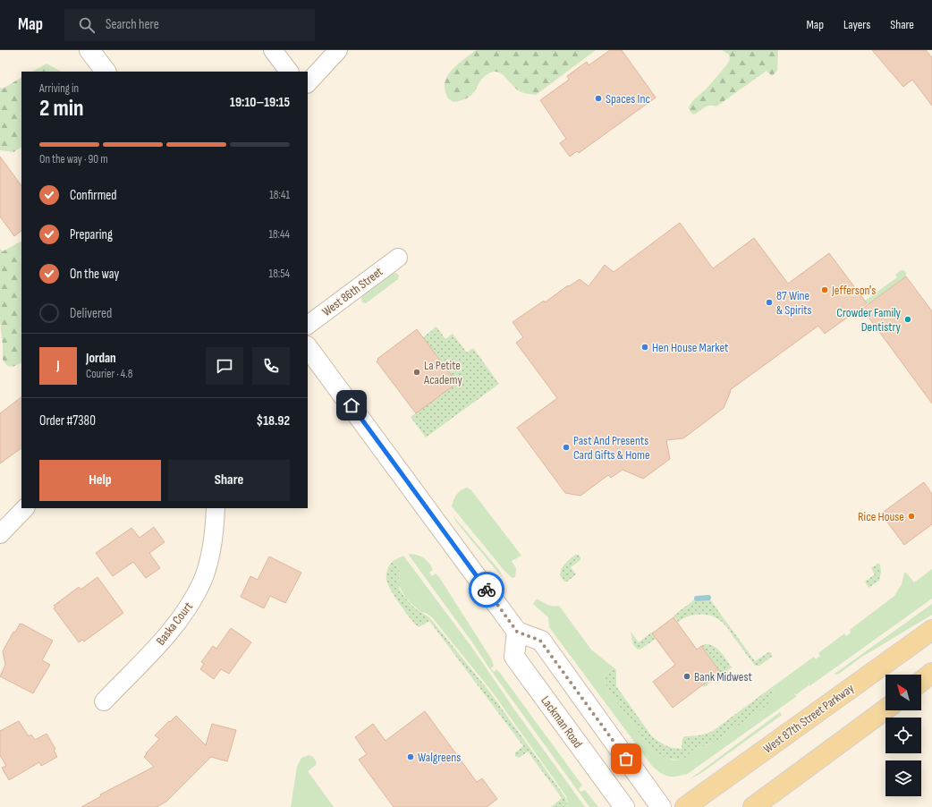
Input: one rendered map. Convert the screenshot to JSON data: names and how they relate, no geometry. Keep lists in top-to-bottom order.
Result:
{
  "streets": {
    "main road": ["West 87th Street Parkway", "Lackman Road"],
    "street": ["West 86th Street", "Baska Court"]
  },
  "places": [
    "Spaces Inc",
    "Jefferson's",
    "87 Wine & Spirits",
    "Crowder Family Dentistry",
    "Hen House Market",
    "La Petite Academy",
    "Past And Presents Card Gifts & Home",
    "Rice House",
    "Bank Midwest",
    "Walgreens"
  ],
  "north": "top left",
  "page": {
    "header": "Map",
    "search": "Search here",
    "nav": ["Map", "Layers", "Share"],
    "heading": ["2 min", "Arriving in", "19:10–19:15"],
    "panel": [
      "Jordan",
      "Courier · 4.8",
      "Order #7380",
      "$18.92"
    ],
    "bar": "On the way · 90 m",
    "list": [
      ["Confirmed", "18:41"],
      ["Preparing", "18:44"],
      ["On the way", "18:54"],
      "Delivered"
    ],
    "round": "J",
    "buttons": ["Help", "Share"]
  }
}
